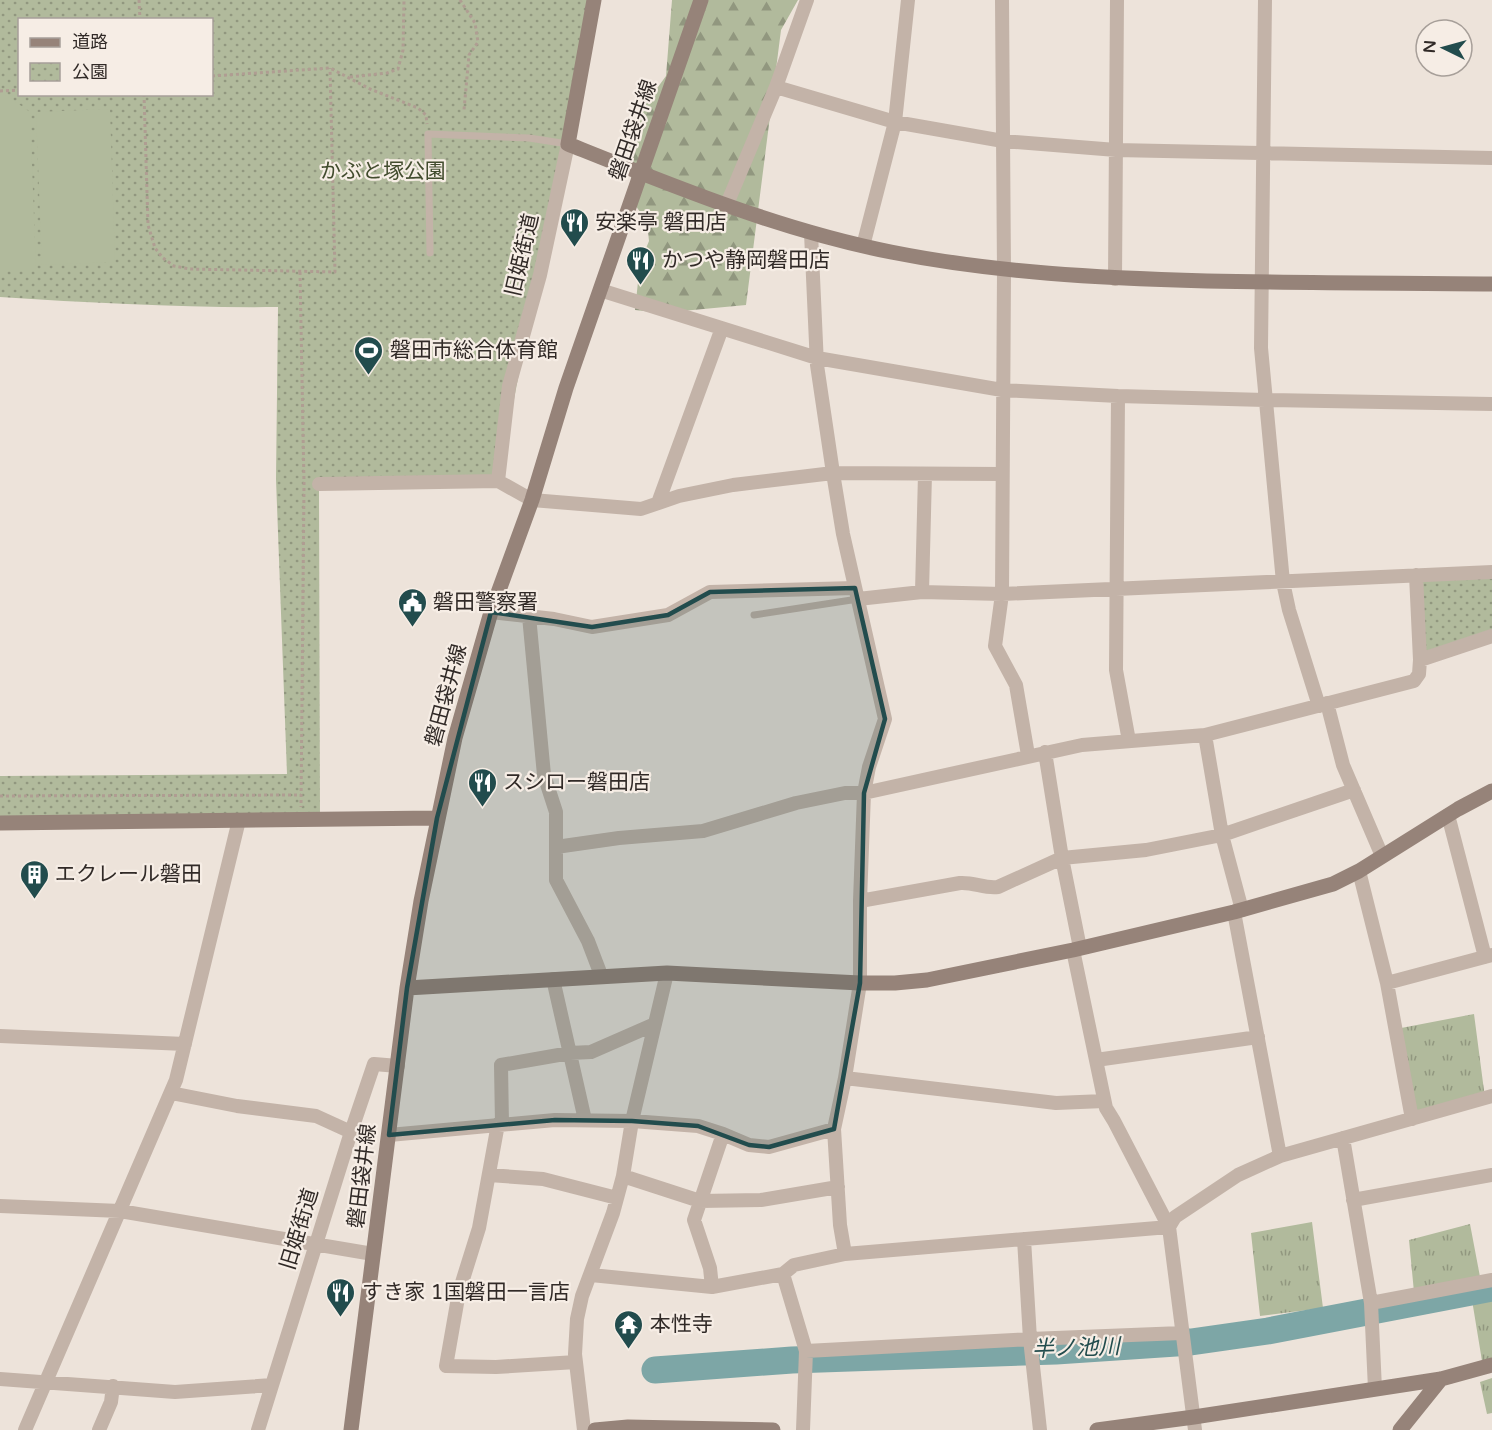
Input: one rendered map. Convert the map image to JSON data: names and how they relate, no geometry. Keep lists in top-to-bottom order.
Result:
{
  "streets": {
    "street": ["磐田袋井線", "旧姫街道"]
  },
  "crossings": [
    ["磐田袋井線", "旧姫街道"]
  ],
  "water": ["半ノ池川"],
  "parks": ["かぶと塚公園"],
  "places": {
    "restaurant": [
      "安楽亭 磐田店",
      "かつや静岡磐田店",
      "スシロー磐田店",
      "すき家 1国磐田一言店"
    ],
    "sports": ["磐田市総合体育館"],
    "public building": ["磐田警察署"],
    "building": ["エクレール磐田"],
    "temple": ["本性寺"]
  },
  "legend": ["道路", "公園"],
  "north": "left"
}
